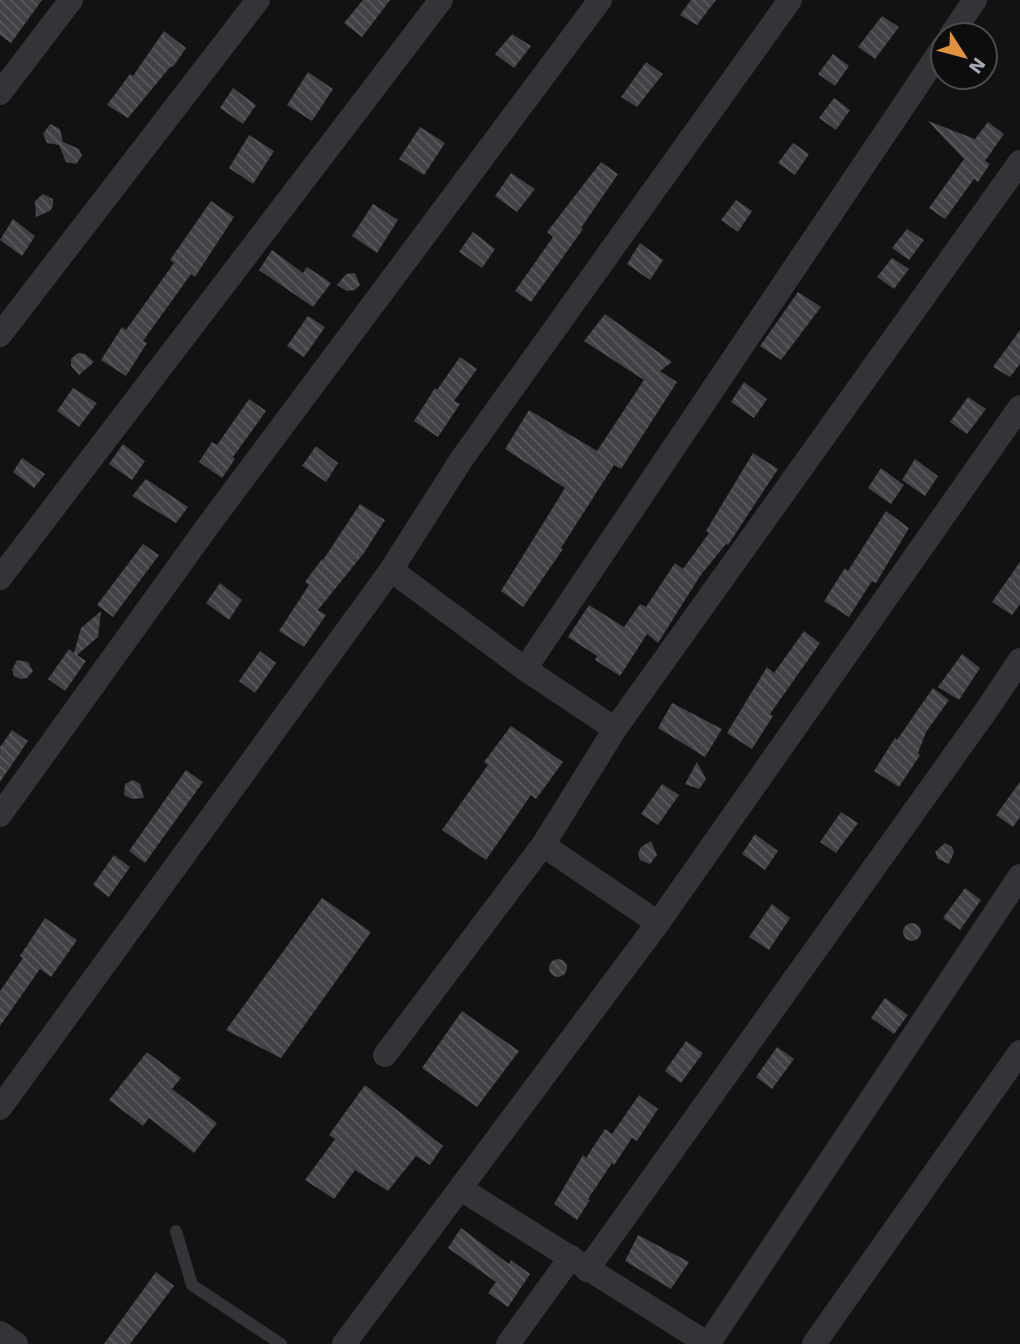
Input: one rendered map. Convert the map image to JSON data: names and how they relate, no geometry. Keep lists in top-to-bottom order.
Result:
{
  "north": "bottom right"
}
